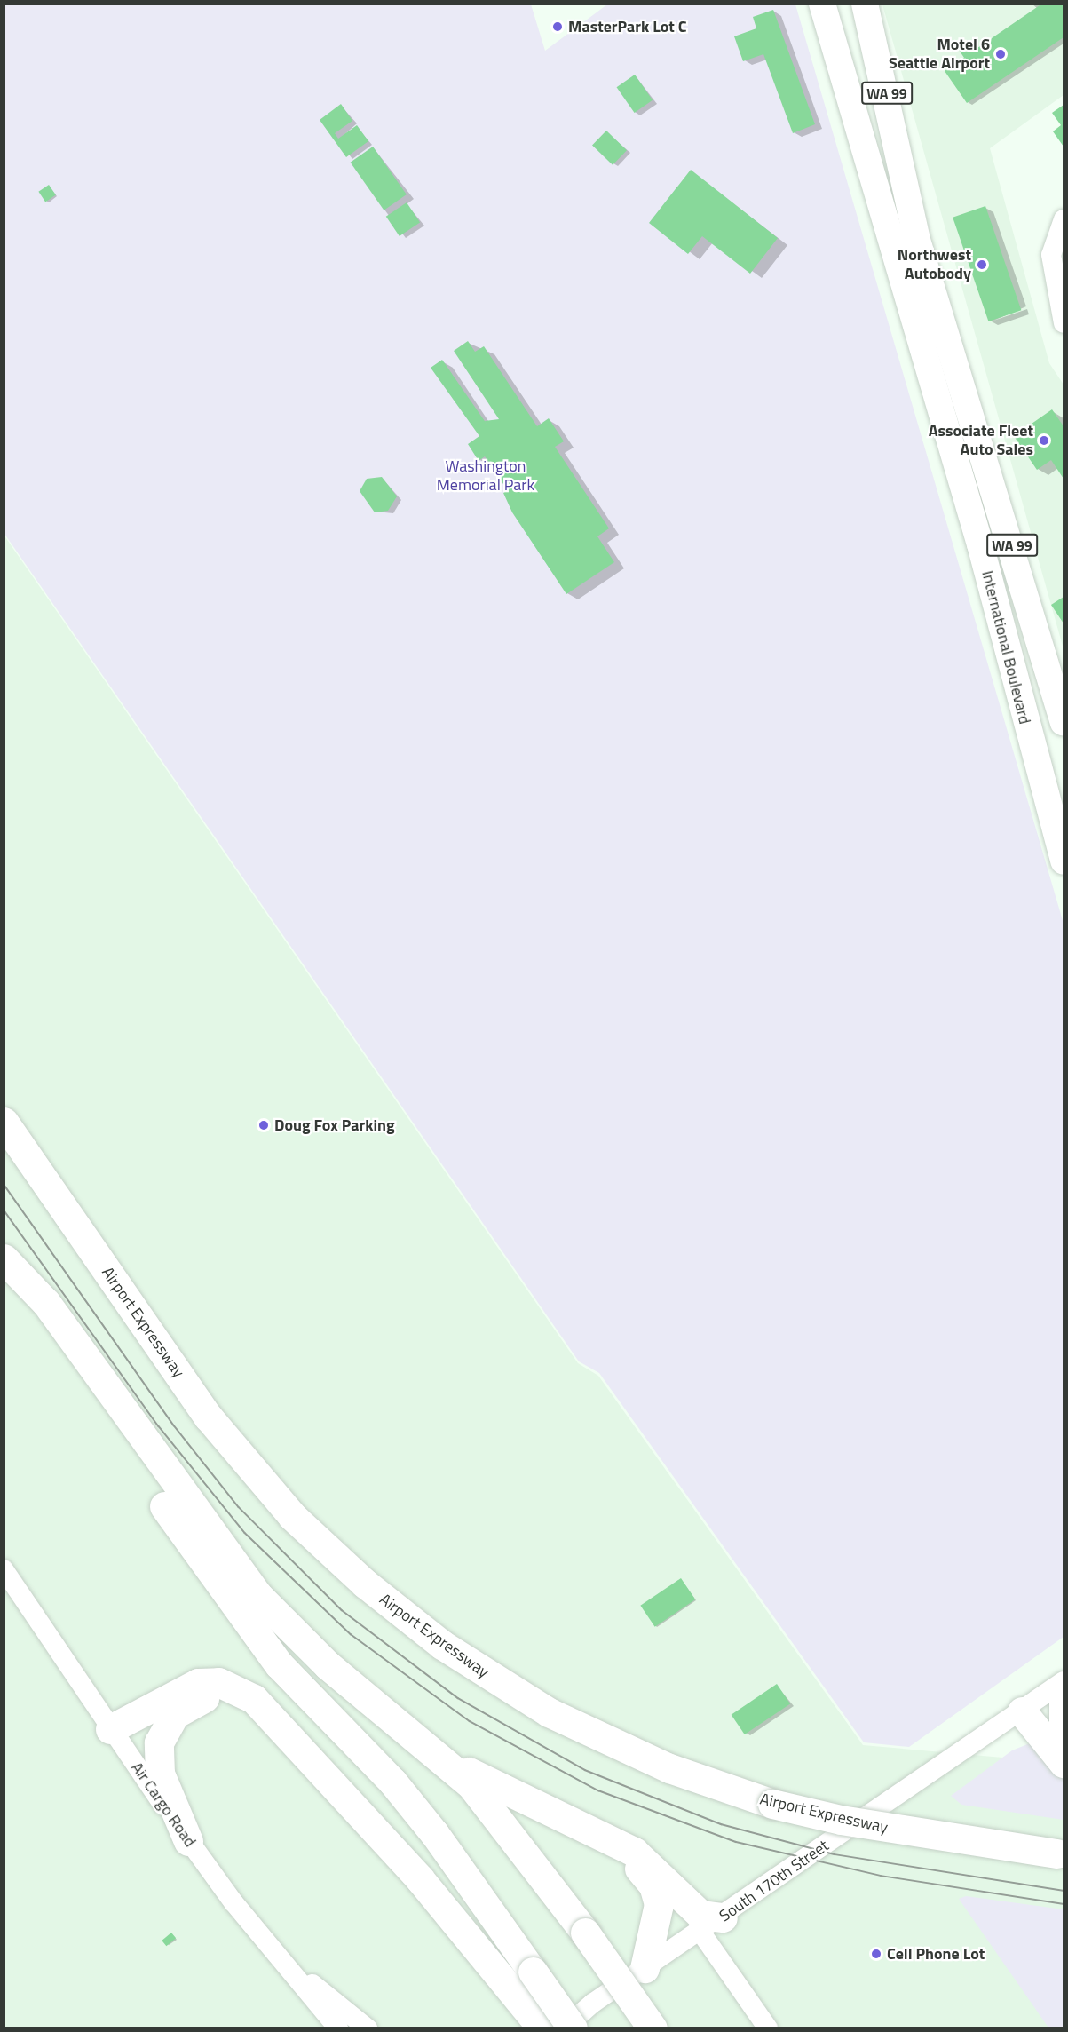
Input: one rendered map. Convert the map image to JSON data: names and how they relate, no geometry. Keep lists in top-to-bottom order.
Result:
{
  "streets": {
    "highway": ["Airport Expressway"],
    "main road": ["WA 99", "International Boulevard"],
    "street": ["Air Cargo Road", "South 170th Street"]
  },
  "parks": ["Washington Memorial Park"],
  "places": [
    "MasterPark Lot C",
    "Motel 6 Seattle Airport",
    "Northwest Autobody",
    "Associate Fleet Auto Sales",
    "Doug Fox Parking",
    "Cell Phone Lot"
  ]
}
